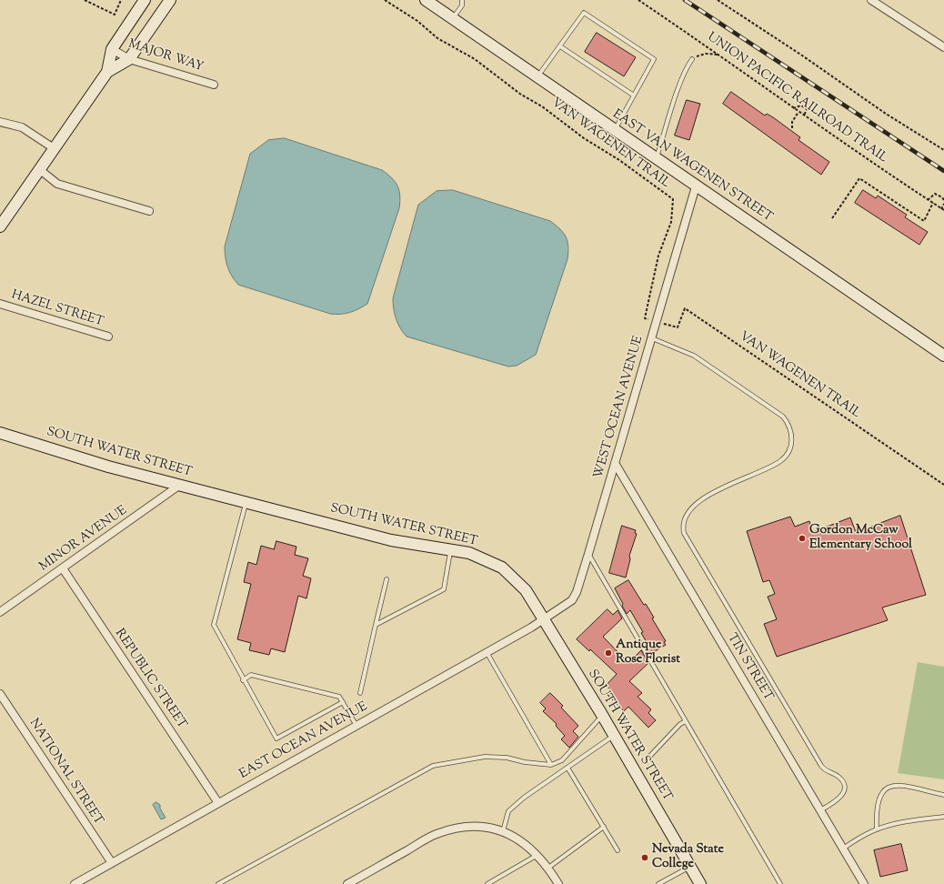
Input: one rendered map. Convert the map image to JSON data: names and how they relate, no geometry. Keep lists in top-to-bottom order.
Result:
{
  "streets": {
    "main road": ["EAST VAN WAGENEN STREET", "SOUTH WATER STREET"],
    "street": [
      "MAJOR WAY",
      "HAZEL STREET",
      "WEST OCEAN AVENUE",
      "MINOR AVENUE",
      "TIN STREET",
      "REPUBLIC STREET",
      "EAST OCEAN AVENUE",
      "NATIONAL STREET"
    ],
    "path": ["UNION PACIFIC RAILROAD TRAIL", "VAN WAGENEN TRAIL"]
  },
  "crossings": [
    ["VAN WAGENEN TRAIL", "WEST OCEAN AVENUE"],
    ["EAST VAN WAGENEN STREET", "WEST OCEAN AVENUE"],
    ["WEST OCEAN AVENUE", "SOUTH WATER STREET"],
    ["WEST OCEAN AVENUE", "TIN STREET"],
    ["WEST OCEAN AVENUE", "EAST OCEAN AVENUE"],
    ["SOUTH WATER STREET", "MINOR AVENUE"],
    ["SOUTH WATER STREET", "EAST OCEAN AVENUE"],
    ["MINOR AVENUE", "REPUBLIC STREET"],
    ["REPUBLIC STREET", "EAST OCEAN AVENUE"],
    ["EAST OCEAN AVENUE", "NATIONAL STREET"]
  ],
  "places": ["Gordon McCaw Elementary School", "Antique Rose Florist", "Nevada State College"]
}
